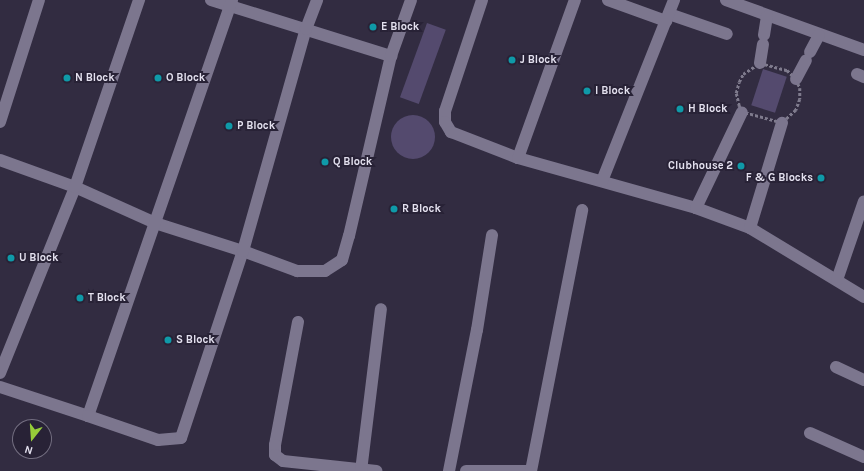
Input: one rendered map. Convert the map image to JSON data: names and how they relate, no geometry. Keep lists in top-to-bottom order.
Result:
{
  "places": [
    "E Block",
    "J Block",
    "N Block",
    "O Block",
    "I Block",
    "H Block",
    "P Block",
    "Q Block",
    "Clubhouse 2",
    "F & G Blocks",
    "R Block",
    "U Block",
    "T Block",
    "S Block"
  ],
  "north": "bottom"
}
